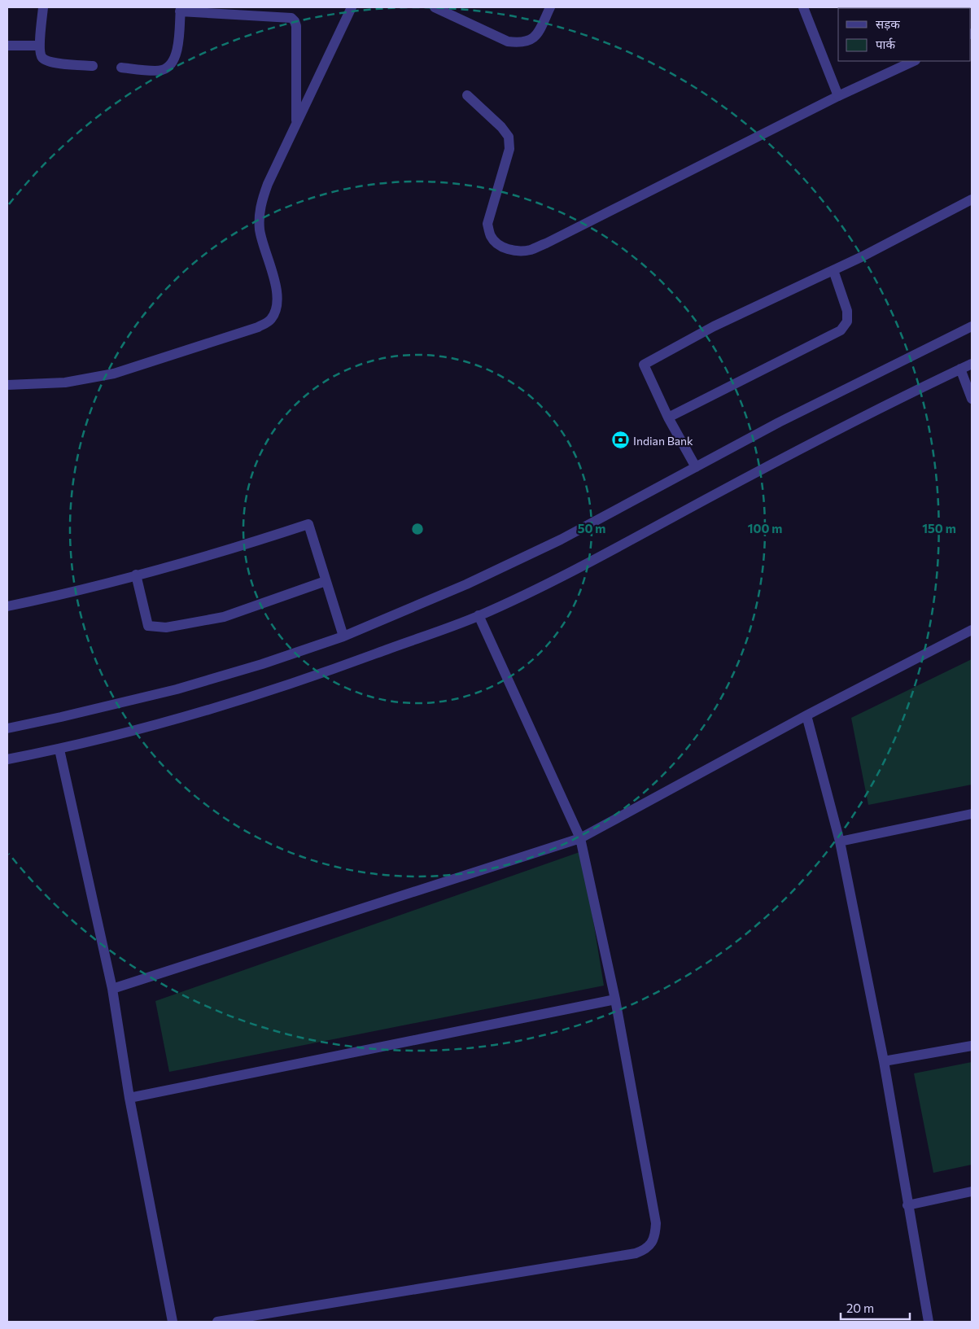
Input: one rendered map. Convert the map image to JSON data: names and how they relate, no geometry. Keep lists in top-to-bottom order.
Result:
{
  "places": {
    "bank": ["Indian Bank"]
  },
  "legend": ["सड़क", "पार्क"],
  "scale_bar": "20 m",
  "rings": ["50 m", "100 m", "150 m"]
}
